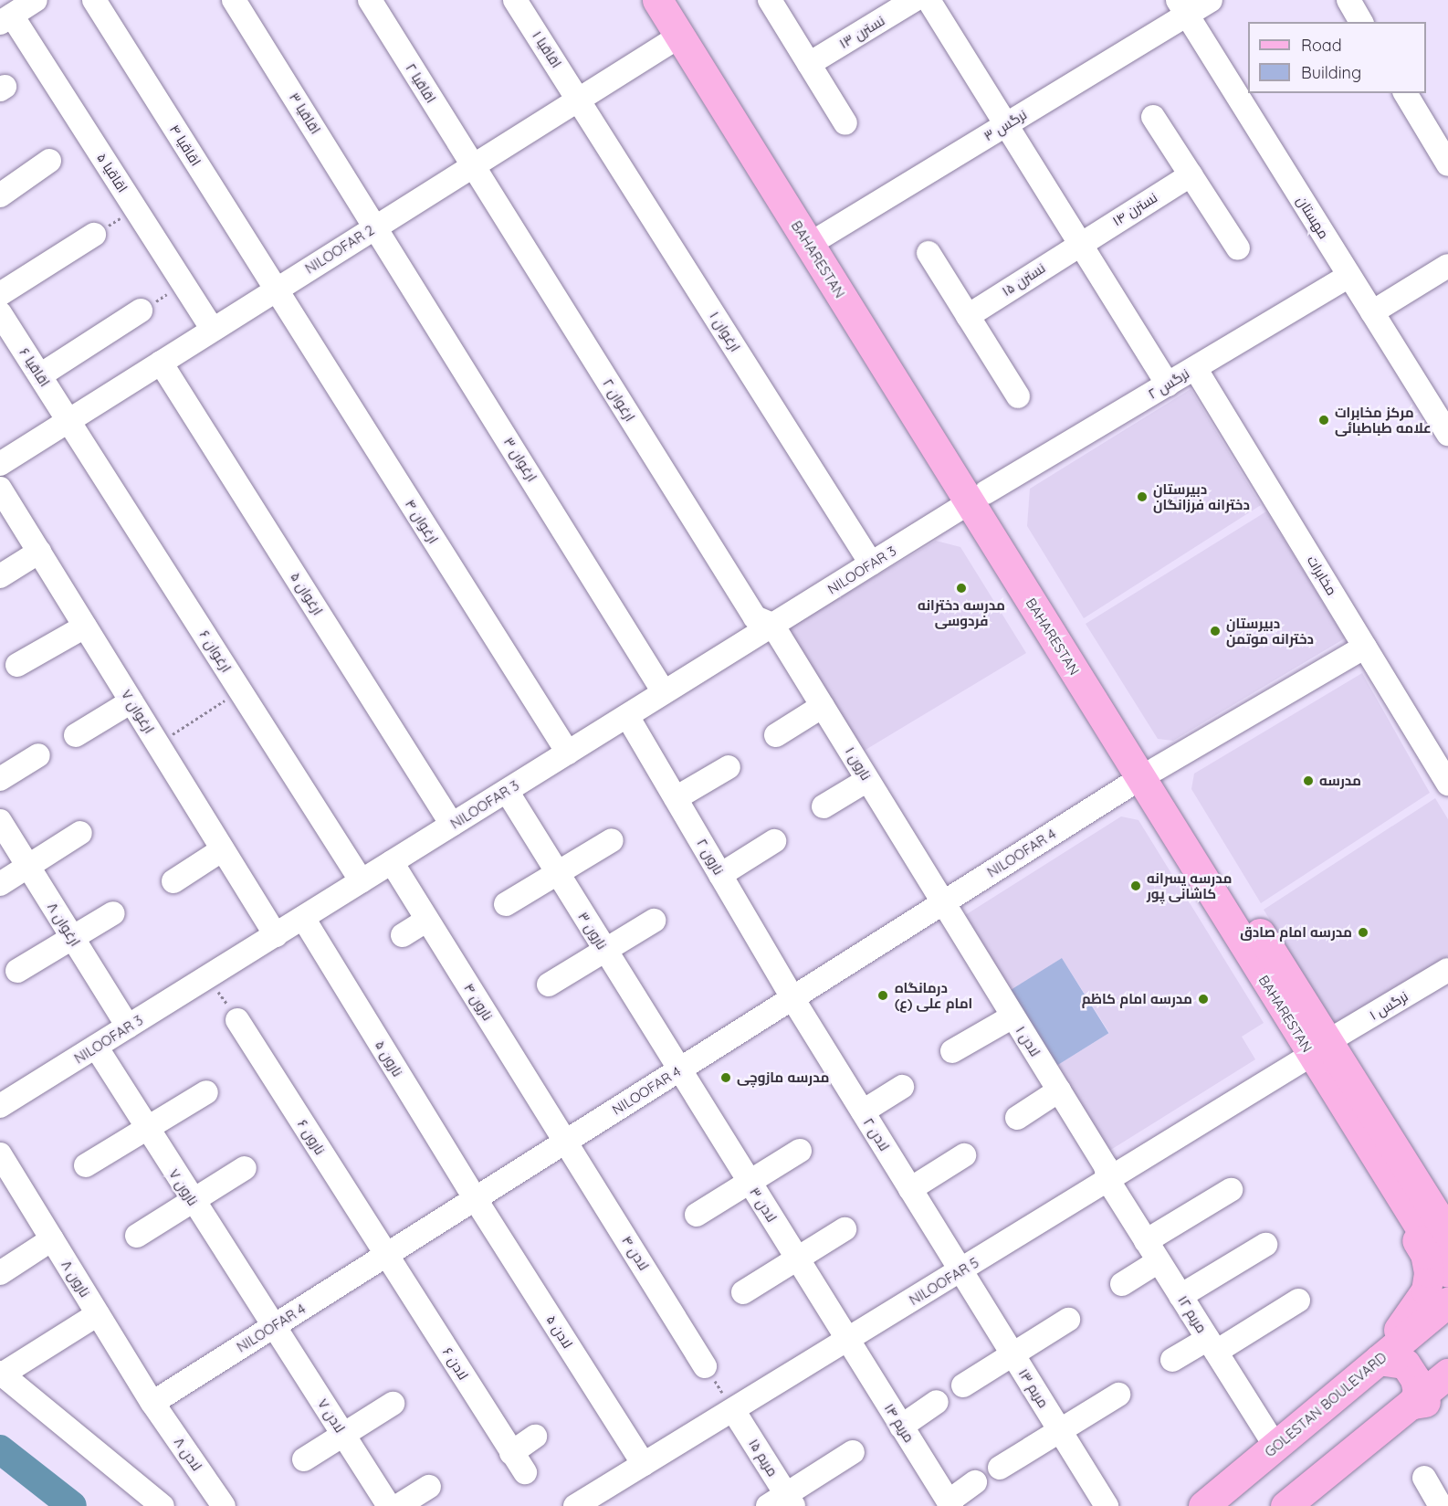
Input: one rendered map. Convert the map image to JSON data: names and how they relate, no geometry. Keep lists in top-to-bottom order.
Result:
{
  "streets": {
    "main road": ["BAHARESTAN", "GOLESTAN BOULEVARD"],
    "street": [
      "نسترن ۱۳",
      "اقاقیا ۱",
      "اقاقیا ۲",
      "اقاقیا ۳",
      "نرگس ۳",
      "اقاقیا ۴",
      "اقاقیا ۵",
      "نسترن ۱۴",
      "مهستان",
      "NILOOFAR 2",
      "نسترن ۱۵",
      "ارغوان ۱",
      "اقاقیا ۶",
      "نرگس ۲",
      "ارغوان ۲",
      "ارغوان ۳",
      "ارغوان ۴",
      "NILOOFAR 3",
      "مخابرات",
      "ارغوان ۵",
      "ارغوان ۶",
      "ارغوان ۷",
      "نارون ۱",
      "NILOOFAR 4",
      "نارون ۲",
      "ارغوان ۸",
      "نارون ۳",
      "نارون ۴",
      "نرگس ۱",
      "لادن ۱",
      "نارون ۵",
      "لادن ۲",
      "نارون ۶",
      "نارون ۷",
      "لادن ۳",
      "لادن ۴",
      "نارون ۸",
      "NILOOFAR 5",
      "مریم ۱۲",
      "لادن ۵",
      "لادن ۶",
      "مریم ۱۳",
      "لادن ۷",
      "مریم ۱۴",
      "لادن ۸",
      "مریم ۱۵"
    ]
  },
  "crossings": [
    ["اقاقیا ۱", "NILOOFAR 2"],
    ["اقاقیا ۱", "ارغوان ۱"],
    ["اقاقیا ۲", "NILOOFAR 2"],
    ["اقاقیا ۲", "ارغوان ۲"],
    ["اقاقیا ۳", "NILOOFAR 2"],
    ["اقاقیا ۳", "ارغوان ۳"],
    ["نرگس ۳", "مهستان"],
    ["نرگس ۳", "BAHARESTAN"],
    ["اقاقیا ۴", "NILOOFAR 2"],
    ["اقاقیا ۴", "ارغوان ۴"],
    ["اقاقیا ۵", "NILOOFAR 2"],
    ["نسترن ۱۴", "نسترن ۱۵"],
    ["مهستان", "نرگس ۲"],
    ["NILOOFAR 2", "BAHARESTAN"],
    ["NILOOFAR 2", "ارغوان ۱"],
    ["NILOOFAR 2", "اقاقیا ۶"],
    ["NILOOFAR 2", "ارغوان ۲"],
    ["NILOOFAR 2", "ارغوان ۳"],
    ["NILOOFAR 2", "ارغوان ۴"],
    ["NILOOFAR 2", "ارغوان ۵"],
    ["NILOOFAR 2", "ارغوان ۶"],
    ["BAHARESTAN", "نرگس ۲"],
    ["BAHARESTAN", "NILOOFAR 3"],
    ["BAHARESTAN", "NILOOFAR 4"],
    ["BAHARESTAN", "نرگس ۱"],
    ["BAHARESTAN", "NILOOFAR 5"],
    ["ارغوان ۱", "NILOOFAR 3"],
    ["اقاقیا ۶", "ارغوان ۶"],
    ["نرگس ۲", "NILOOFAR 3"],
    ["نرگس ۲", "مخابرات"],
    ["ارغوان ۲", "NILOOFAR 3"],
    ["ارغوان ۲", "نارون ۱"],
    ["ارغوان ۳", "NILOOFAR 3"],
    ["ارغوان ۴", "NILOOFAR 3"],
    ["NILOOFAR 3", "ارغوان ۵"],
    ["NILOOFAR 3", "ارغوان ۶"],
    ["NILOOFAR 3", "ارغوان ۷"],
    ["NILOOFAR 3", "نارون ۱"],
    ["NILOOFAR 3", "نارون ۲"],
    ["NILOOFAR 3", "ارغوان ۸"],
    ["NILOOFAR 3", "نارون ۳"],
    ["NILOOFAR 3", "نارون ۴"],
    ["NILOOFAR 3", "نارون ۵"],
    ["NILOOFAR 3", "نارون ۷"],
    ["مخابرات", "NILOOFAR 4"],
    ["نارون ۱", "NILOOFAR 4"],
    ["نارون ۱", "لادن ۱"],
    ["NILOOFAR 4", "نارون ۲"],
    ["NILOOFAR 4", "نارون ۳"],
    ["NILOOFAR 4", "نارون ۴"],
    ["NILOOFAR 4", "لادن ۱"],
    ["NILOOFAR 4", "نارون ۵"],
    ["NILOOFAR 4", "لادن ۲"],
    ["NILOOFAR 4", "نارون ۶"],
    ["NILOOFAR 4", "نارون ۷"],
    ["NILOOFAR 4", "لادن ۳"],
    ["NILOOFAR 4", "لادن ۴"],
    ["NILOOFAR 4", "نارون ۸"],
    ["NILOOFAR 4", "لادن ۵"],
    ["NILOOFAR 4", "لادن ۶"],
    ["NILOOFAR 4", "لادن ۷"],
    ["NILOOFAR 4", "لادن ۸"],
    ["نارون ۲", "لادن ۲"],
    ["نارون ۳", "لادن ۳"],
    ["نارون ۴", "لادن ۴"],
    ["نرگس ۱", "NILOOFAR 5"],
    ["لادن ۱", "NILOOFAR 5"],
    ["لادن ۱", "مریم ۱۲"],
    ["نارون ۵", "لادن ۵"],
    ["لادن ۲", "NILOOFAR 5"],
    ["لادن ۲", "مریم ۱۳"],
    ["نارون ۶", "لادن ۶"],
    ["نارون ۷", "لادن ۷"],
    ["لادن ۳", "NILOOFAR 5"],
    ["لادن ۳", "مریم ۱۴"],
    ["نارون ۸", "لادن ۸"],
    ["NILOOFAR 5", "مریم ۱۲"],
    ["NILOOFAR 5", "لادن ۵"],
    ["NILOOFAR 5", "مریم ۱۳"],
    ["NILOOFAR 5", "مریم ۱۴"],
    ["NILOOFAR 5", "مریم ۱۵"],
    ["مریم ۱۲", "GOLESTAN BOULEVARD"]
  ],
  "places": [
    "مرکز مخابرات علامه طباطبائی",
    "دبیرستان دخترانه فرزانگان",
    "مدرسه دخترانه فردوسی",
    "دبیرستان دخترانه موتمن",
    "مدرسه",
    "مدرسه پسرانه کاشانی پور",
    "مدرسه امام صادق",
    "درمانگاه امام علی (ع)",
    "مدرسه امام کاظم",
    "مدرسه مازوچی"
  ],
  "legend": ["Road", "Building"]
}
